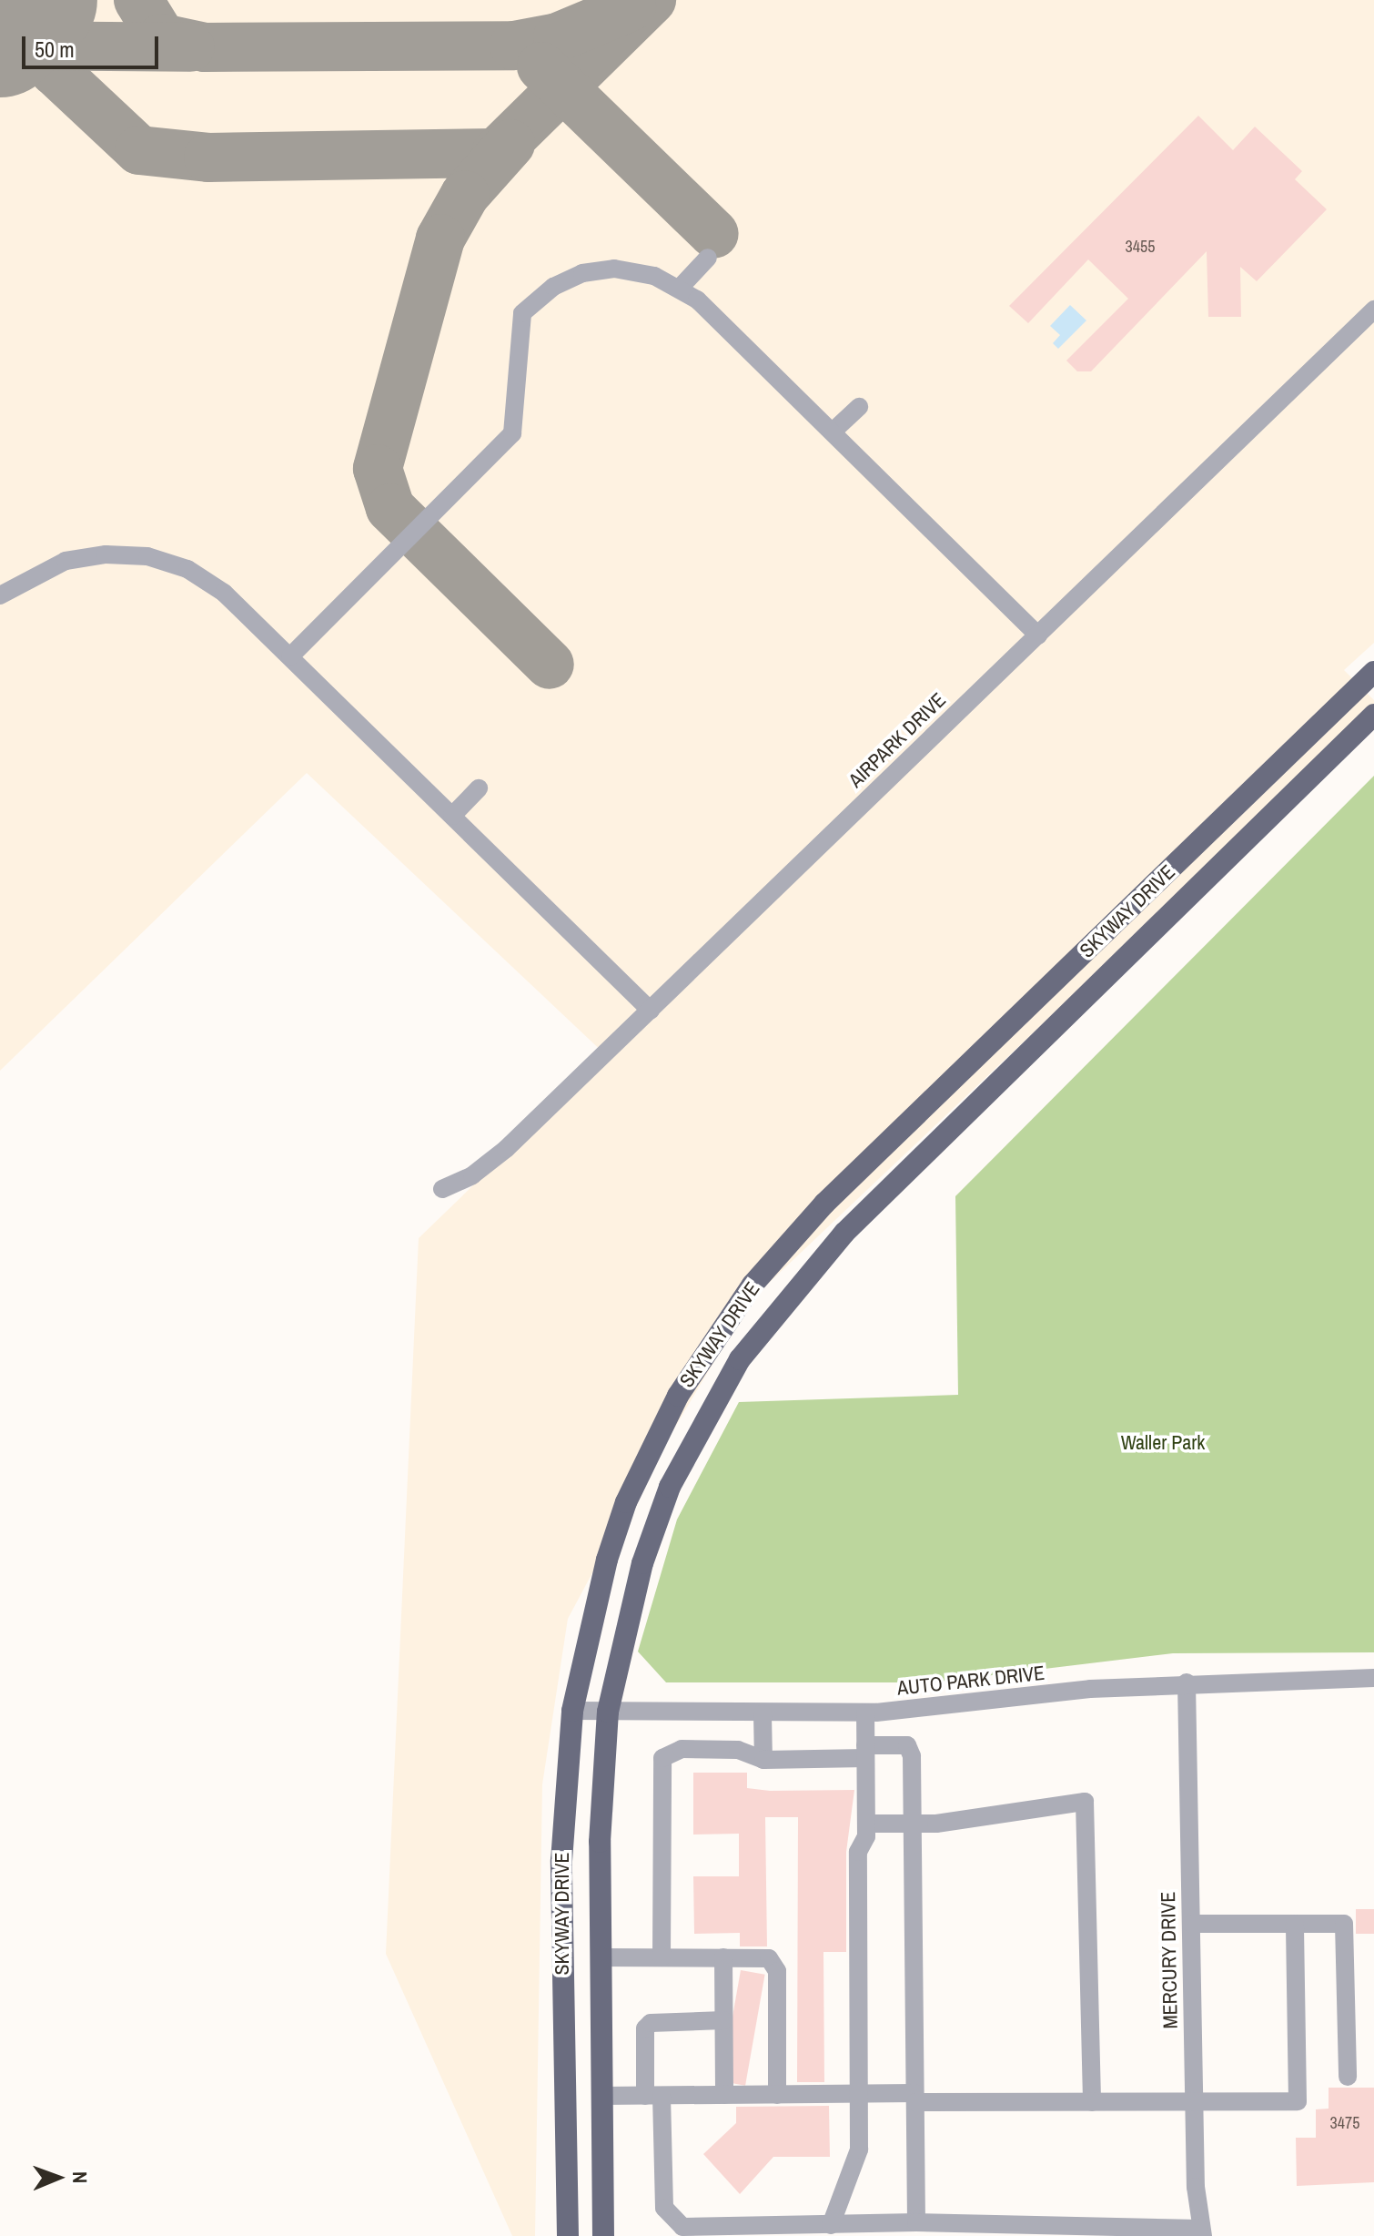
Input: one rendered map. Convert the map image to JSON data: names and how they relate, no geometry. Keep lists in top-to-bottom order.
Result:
{
  "streets": {
    "main road": ["SKYWAY DRIVE"],
    "street": ["AIRPARK DRIVE", "AUTO PARK DRIVE", "MERCURY DRIVE"]
  },
  "crossings": [
    ["SKYWAY DRIVE", "AUTO PARK DRIVE"],
    ["AUTO PARK DRIVE", "MERCURY DRIVE"]
  ],
  "parks": ["Waller Park"],
  "house_numbers": ["3455", "3475"],
  "scale_bar": "50 m",
  "north": "right"
}
